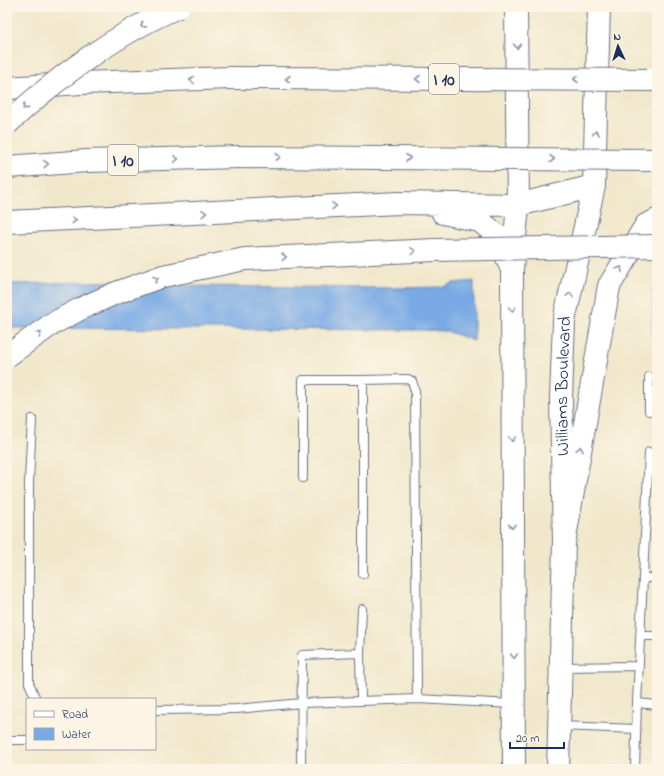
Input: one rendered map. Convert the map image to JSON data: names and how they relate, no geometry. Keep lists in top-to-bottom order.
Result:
{
  "streets": {
    "main road": ["I 10", "Williams Boulevard"]
  },
  "legend": ["Road", "Water"],
  "scale_bar": "20 m",
  "north": "top"
}
